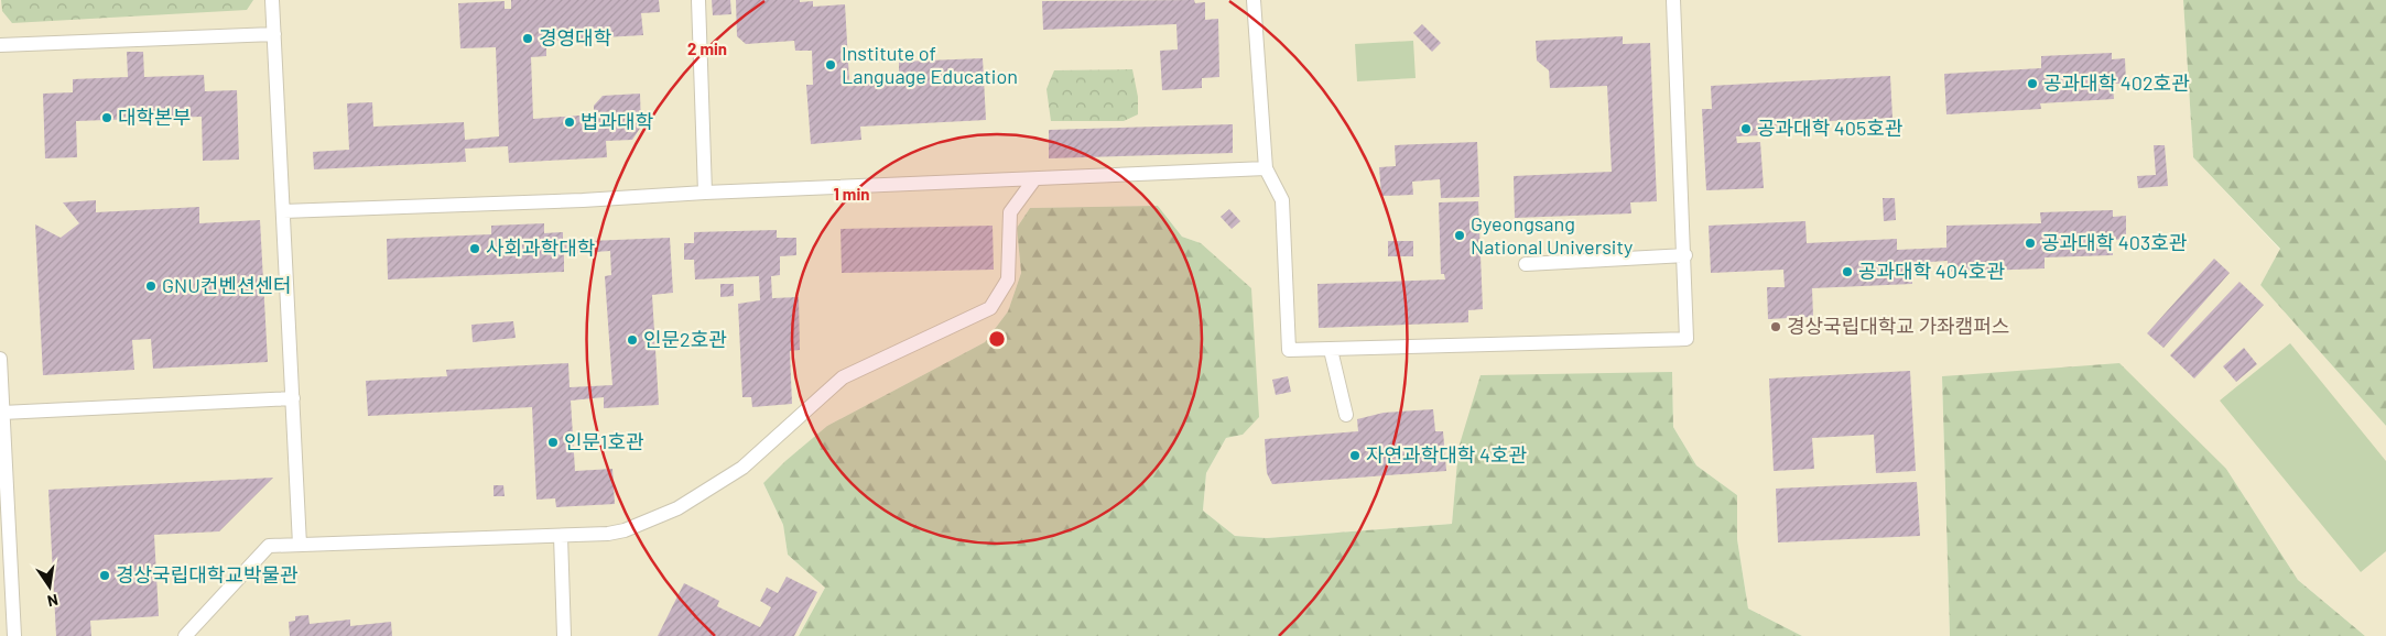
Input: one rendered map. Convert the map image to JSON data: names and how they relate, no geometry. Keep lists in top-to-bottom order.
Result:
{
  "places": [
    "경영대학",
    "Institute of Language Education",
    "공과대학 402호관",
    "대학본부",
    "법과대학",
    "공과대학 405호관",
    "Gyeongsang National University",
    "공과대학 403호관",
    "사회과학대학",
    "공과대학 404호관",
    "GNU컨벤션센터",
    "경상국립대학교 가좌캠퍼스",
    "인문2호관",
    "인문1호관",
    "자연과학대학 4호관",
    "경상국립대학교박물관"
  ],
  "north": "bottom",
  "rings": ["2 min", "1 min"]
}
